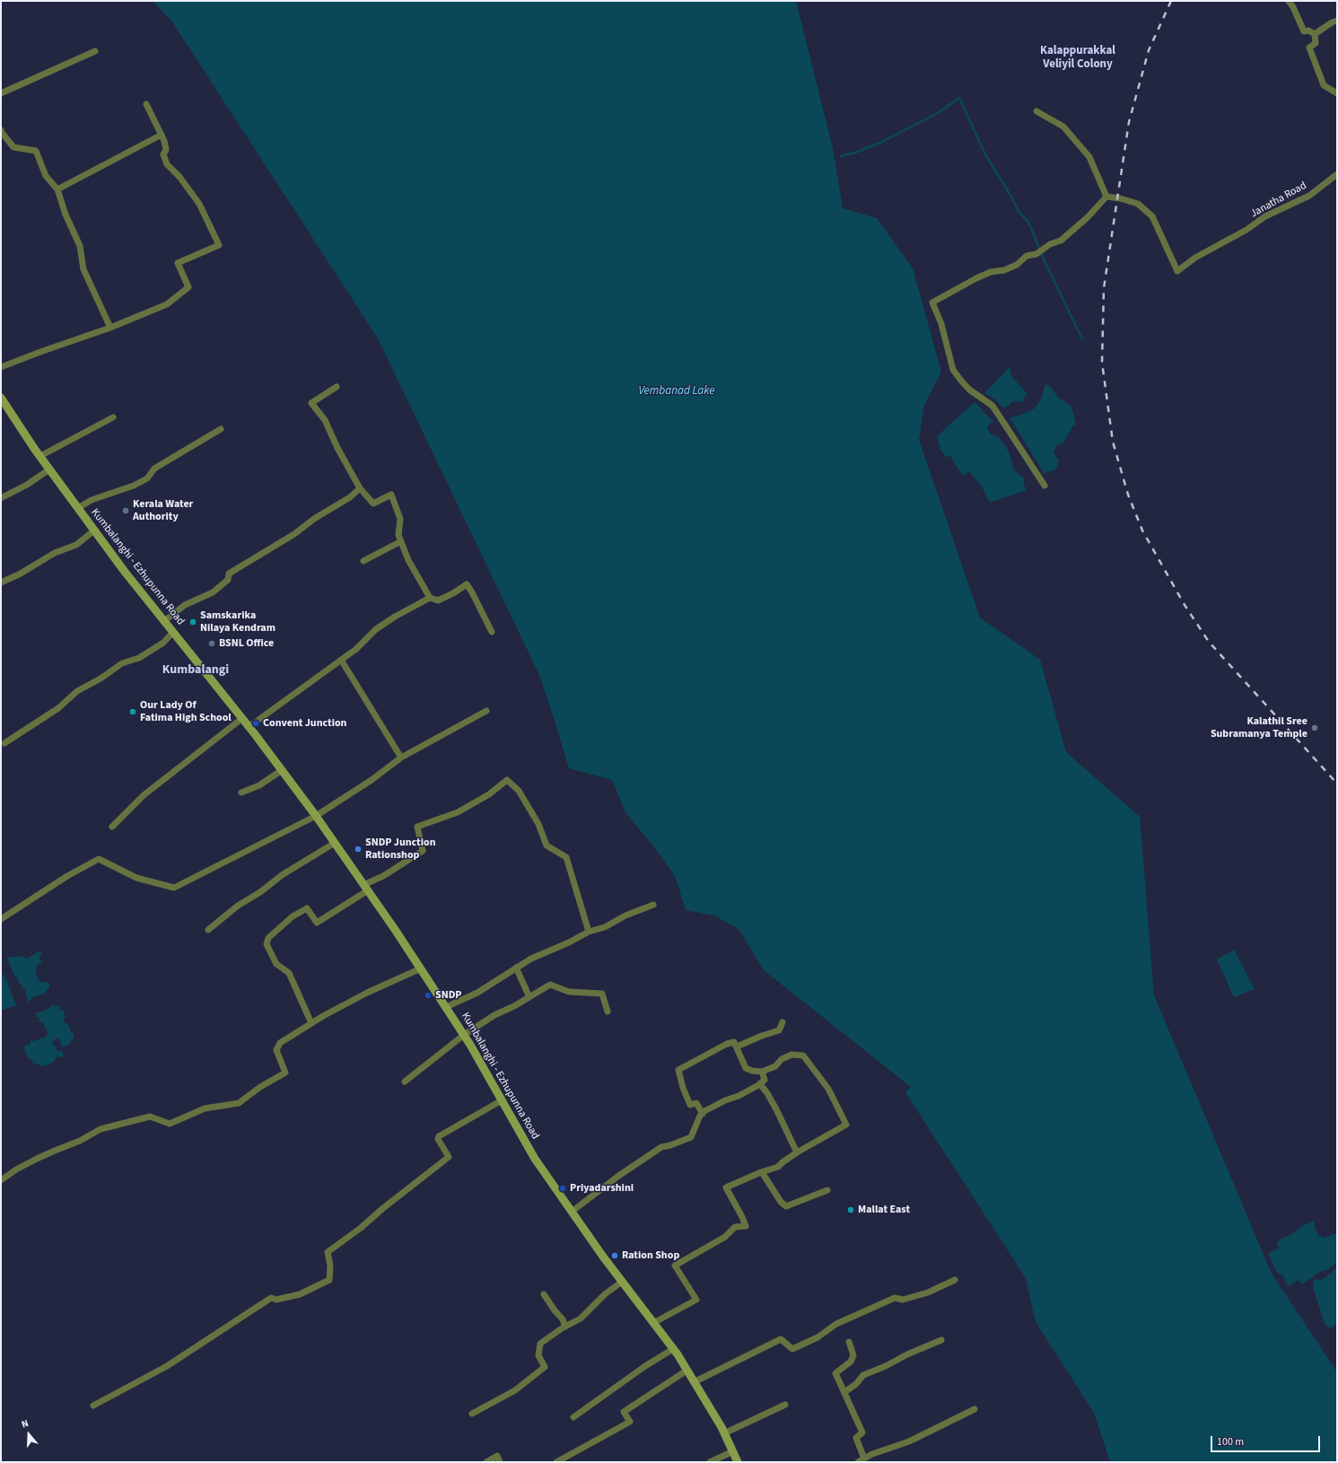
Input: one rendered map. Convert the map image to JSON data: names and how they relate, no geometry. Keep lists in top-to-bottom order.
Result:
{
  "streets": {
    "main road": ["Kumbalanghi - Ezhupunna Road"],
    "street": ["Janatha Road"]
  },
  "districts": ["Kalappurakkal Veliyil Colony", "Kumbalangi"],
  "water": ["Vembanad Lake"],
  "places": [
    "Kerala Water Authority",
    "Samskarika Nilaya Kendram",
    "BSNL Office",
    "Our Lady Of Fatima High School",
    "Convent Junction",
    "Kalathil Sree Subramanya Temple",
    "SNDP Junction Rationshop",
    "SNDP",
    "Priyadarshini",
    "Mallat East",
    "Ration Shop"
  ],
  "scale_bar": "100 m",
  "north": "top"
}
